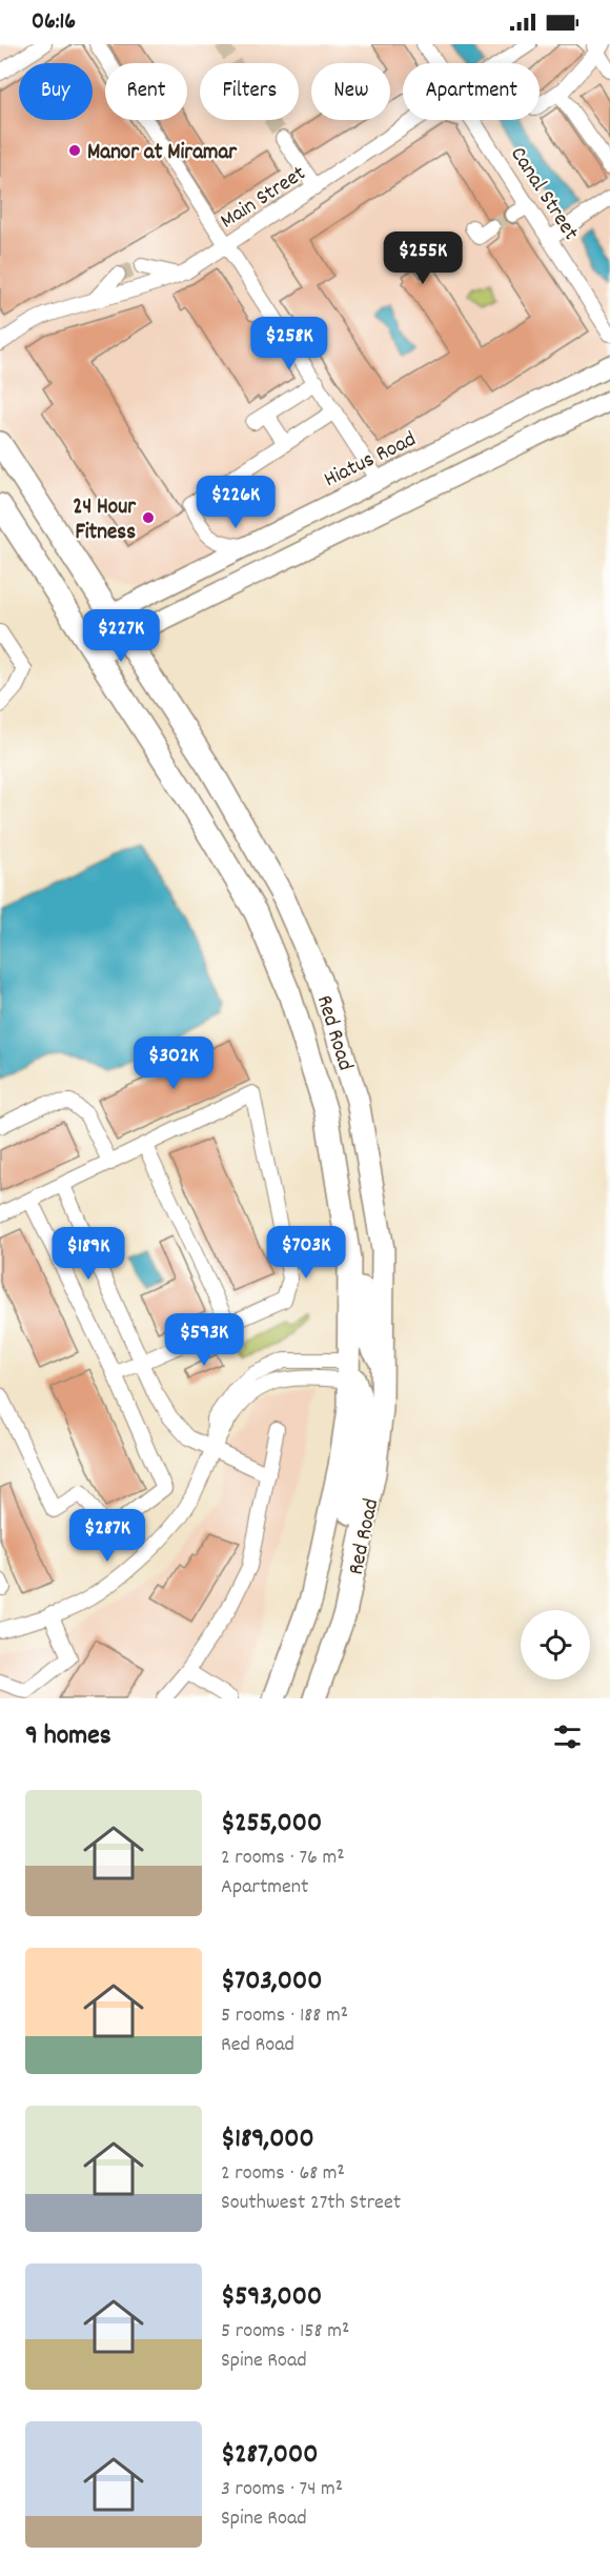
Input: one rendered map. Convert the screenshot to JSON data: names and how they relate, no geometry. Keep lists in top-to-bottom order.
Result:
{
  "streets": {
    "highway": ["Red Road"],
    "main road": ["Hiatus Road"],
    "street": ["Canal Street", "Main Street"]
  },
  "crossings": [
    ["Hiatus Road", "Red Road"]
  ],
  "places": ["Manor at Miramar", "24 Hour Fitness"],
  "page": {
    "status": "06:16",
    "chip": [
      "Buy",
      "Rent",
      "Filters",
      "New",
      "Apartment"
    ],
    "price": [
      "$255K",
      "$258K",
      "$226K",
      "$227K",
      "$302K",
      "$703K",
      "$189K",
      "$593K",
      "$287K"
    ],
    "heading": "9 homes",
    "list": [
      {
        "name": "$255,000",
        "note": "2 rooms · 76 m² · Apartment"
      },
      {
        "name": "$703,000",
        "note": "5 rooms · 188 m² · Red Road"
      },
      {
        "name": "$189,000",
        "note": "2 rooms · 68 m² · Southwest 27th Street"
      },
      {
        "name": "$593,000",
        "note": "5 rooms · 158 m² · Spine Road"
      },
      {
        "name": "$287,000",
        "note": "3 rooms · 74 m² · Spine Road"
      }
    ]
  }
}
